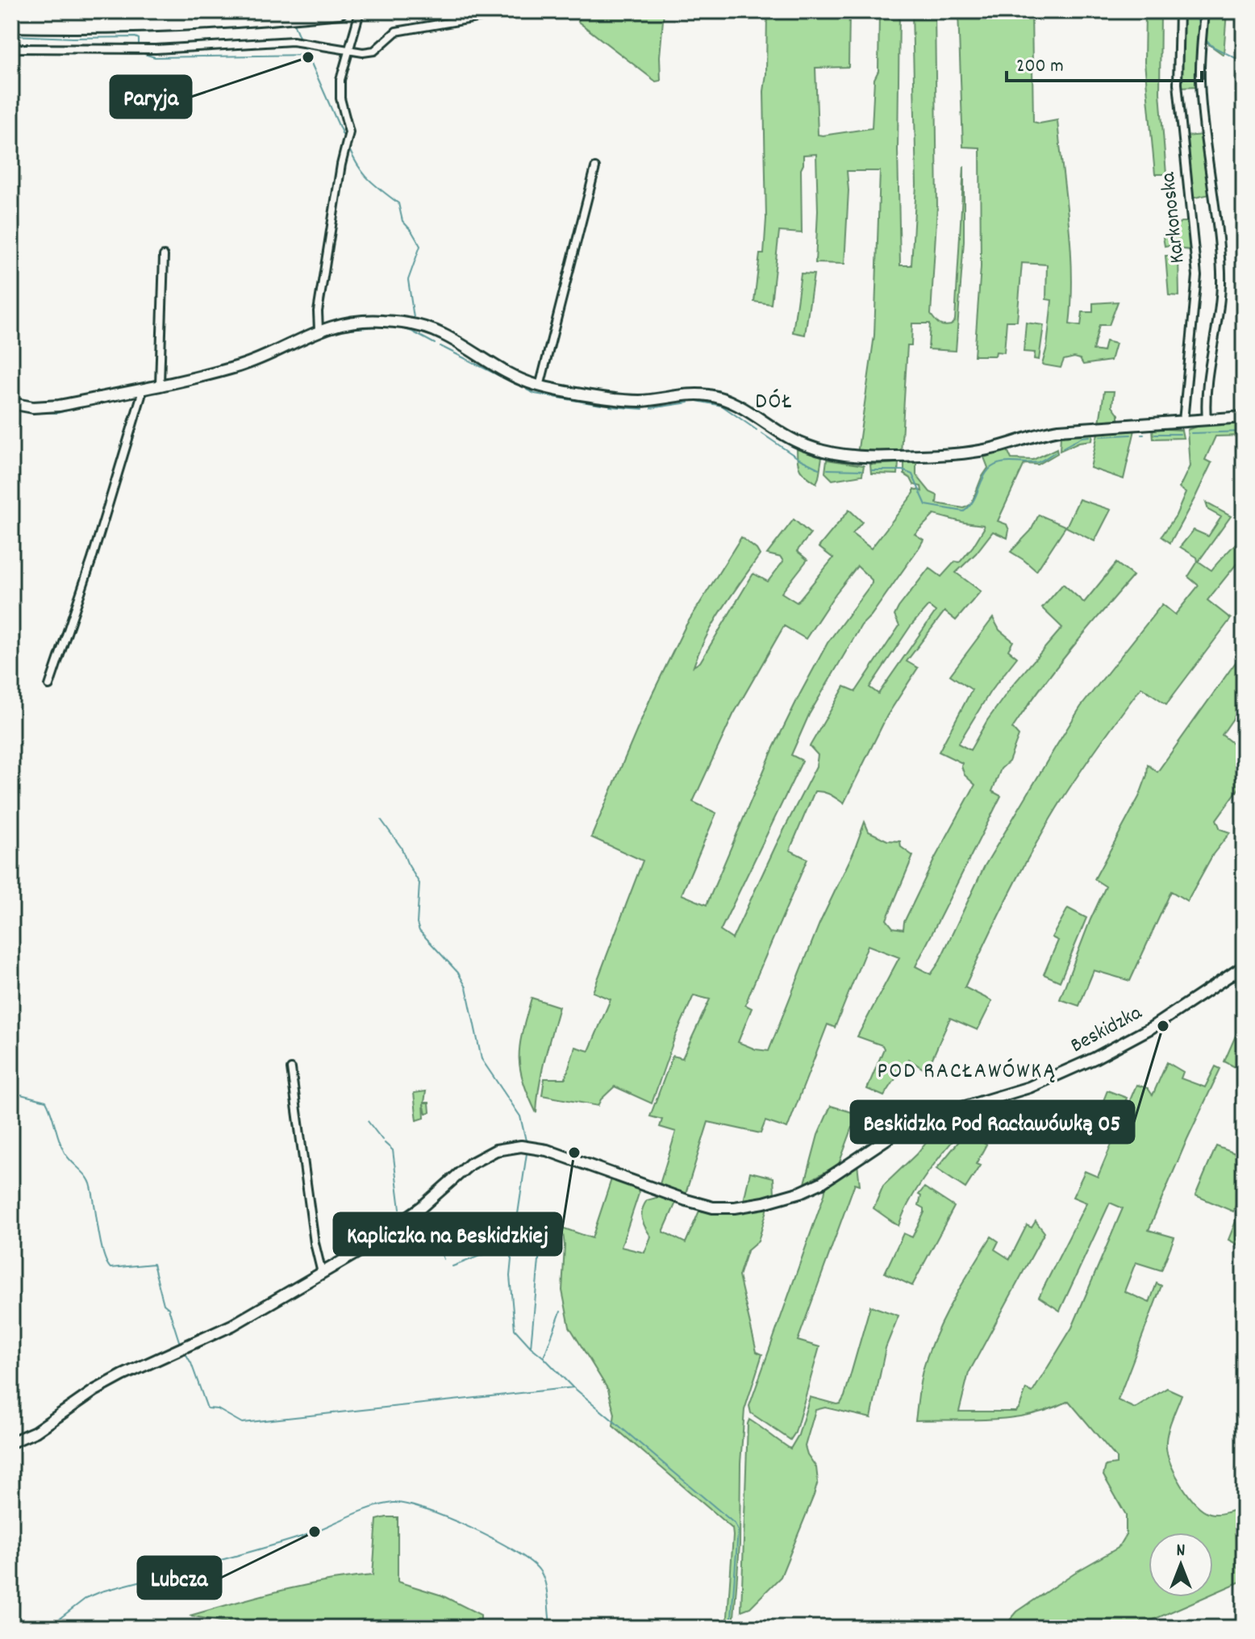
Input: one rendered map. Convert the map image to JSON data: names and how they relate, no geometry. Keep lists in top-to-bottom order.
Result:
{
  "streets": {
    "street": ["Karkonoska", "Beskidzka"]
  },
  "districts": ["DÓŁ", "POD RACŁAWÓWKĄ"],
  "places": [
    "Paryja",
    "Beskidzka Pod Racławówką 05",
    "Kapliczka na Beskidzkiej",
    "Lubcza"
  ],
  "scale_bar": "200 m",
  "north": "top"
}
